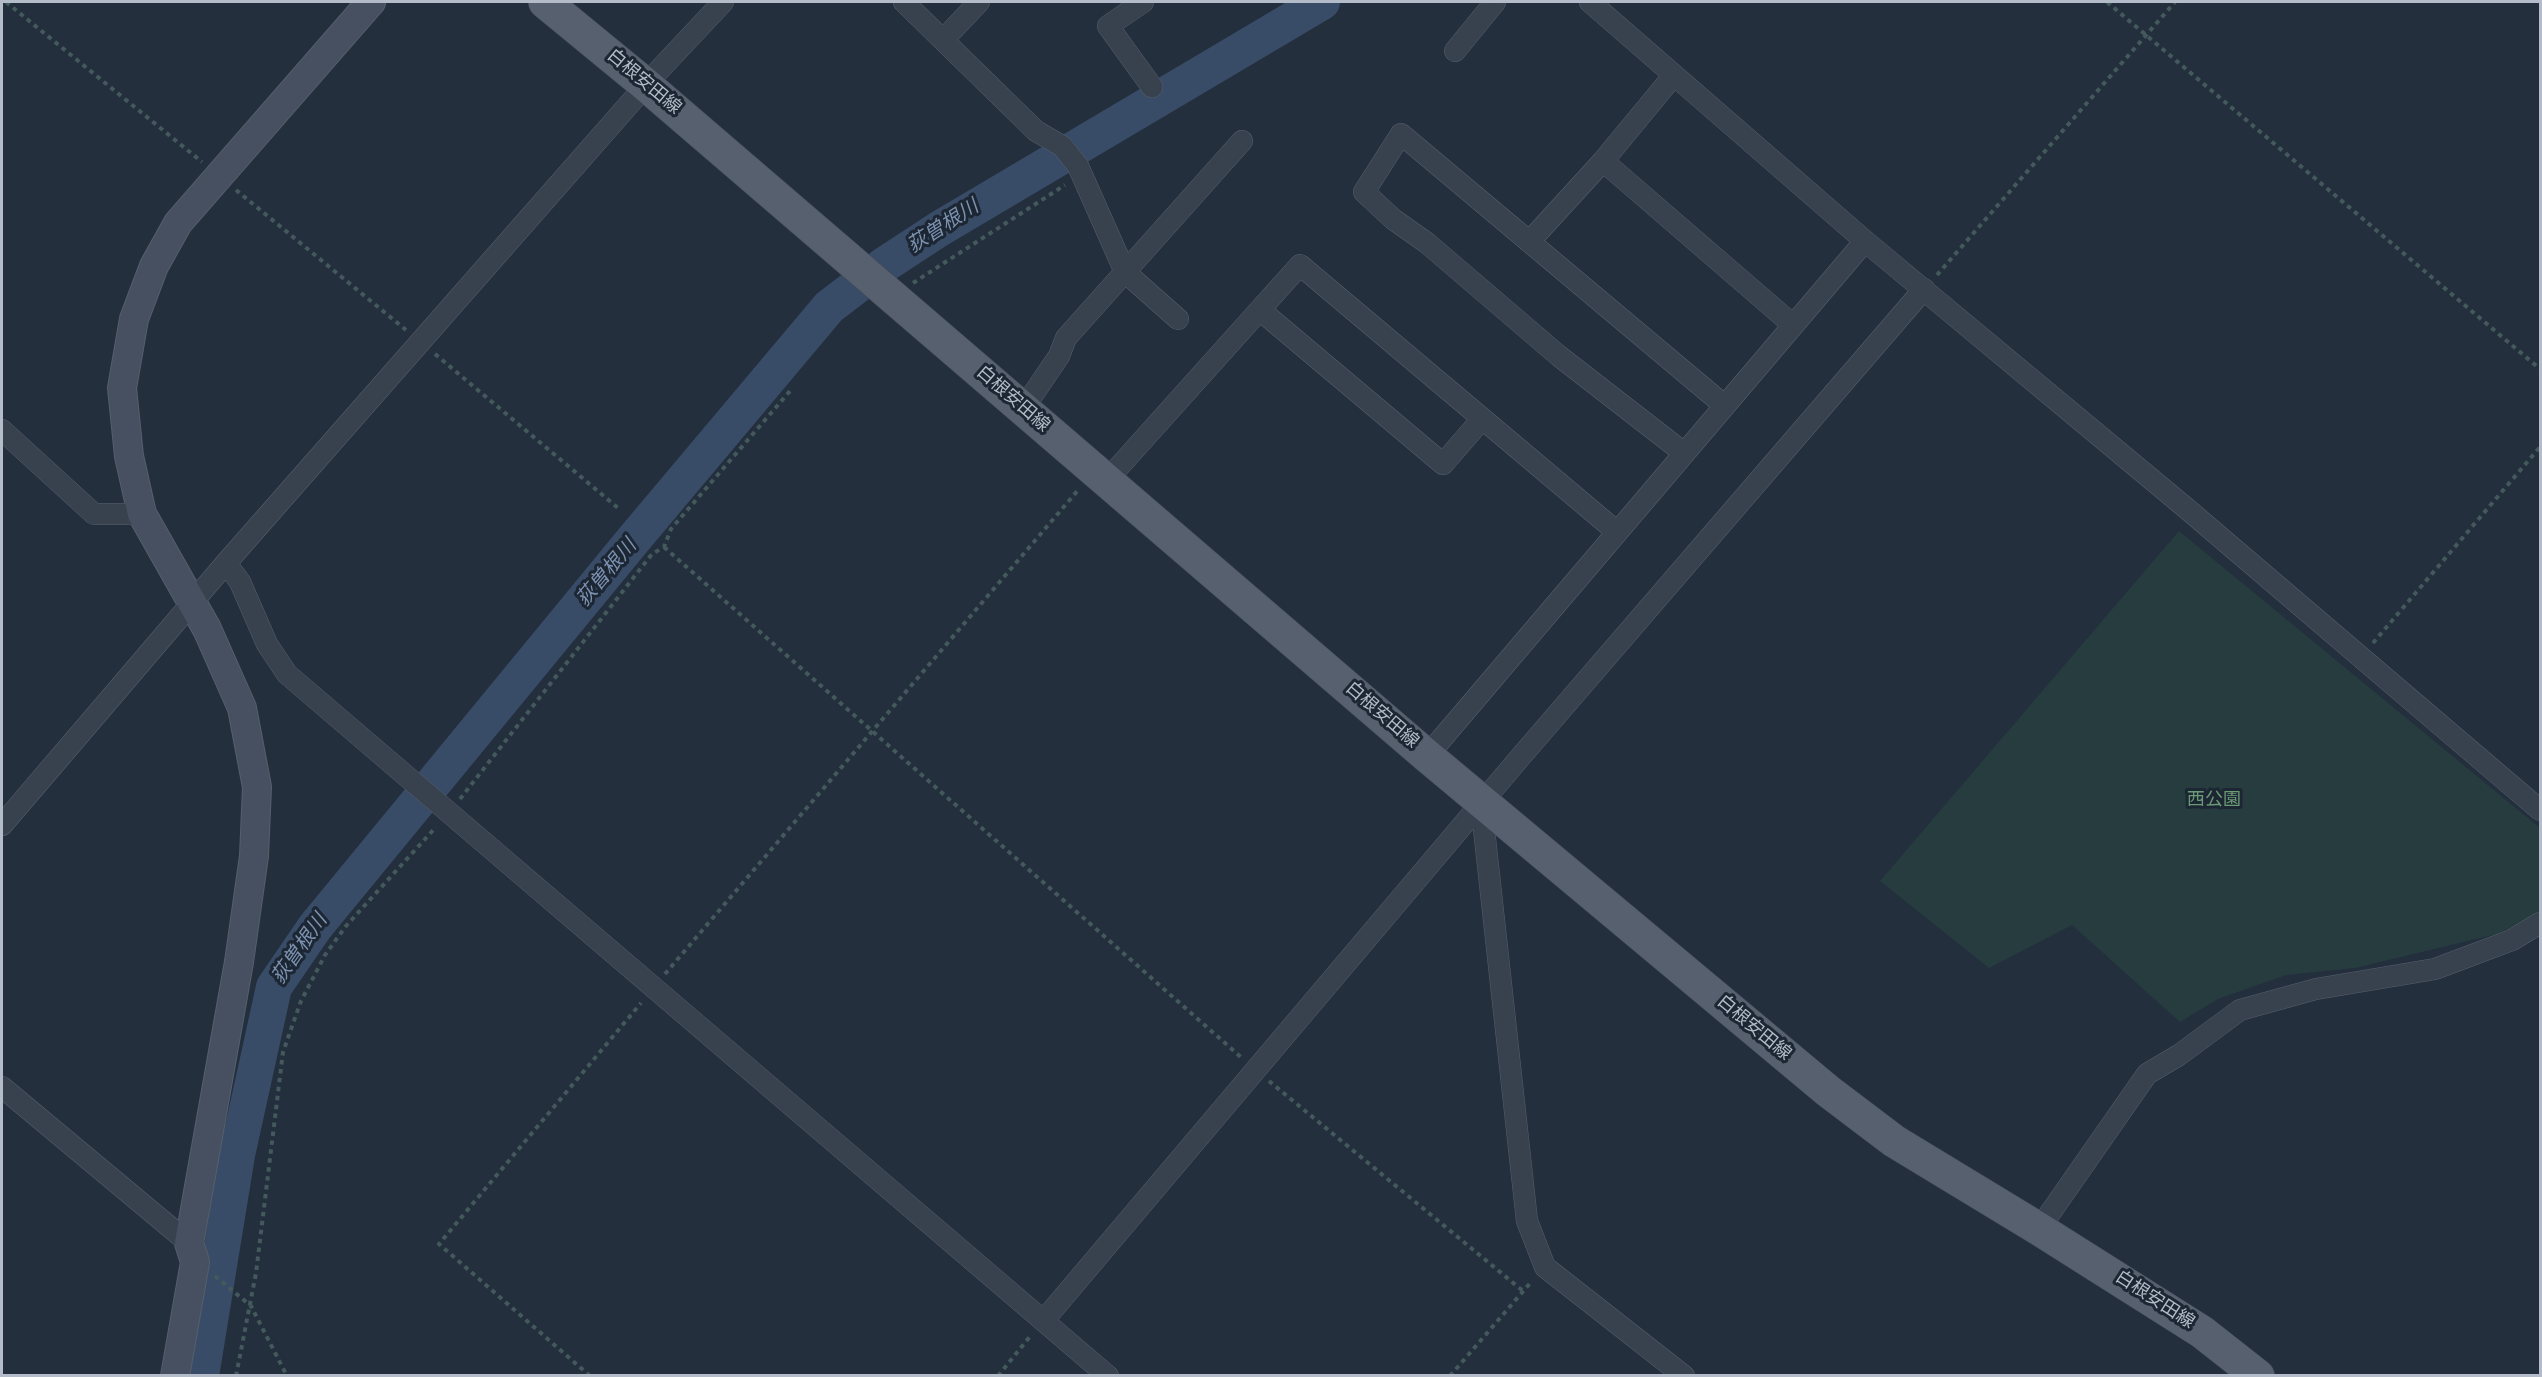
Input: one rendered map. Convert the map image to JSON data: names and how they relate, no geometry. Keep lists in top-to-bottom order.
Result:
{
  "streets": {
    "main road": ["白根安田線"]
  },
  "water": ["荻曽根川"],
  "parks": ["西公園"]
}
